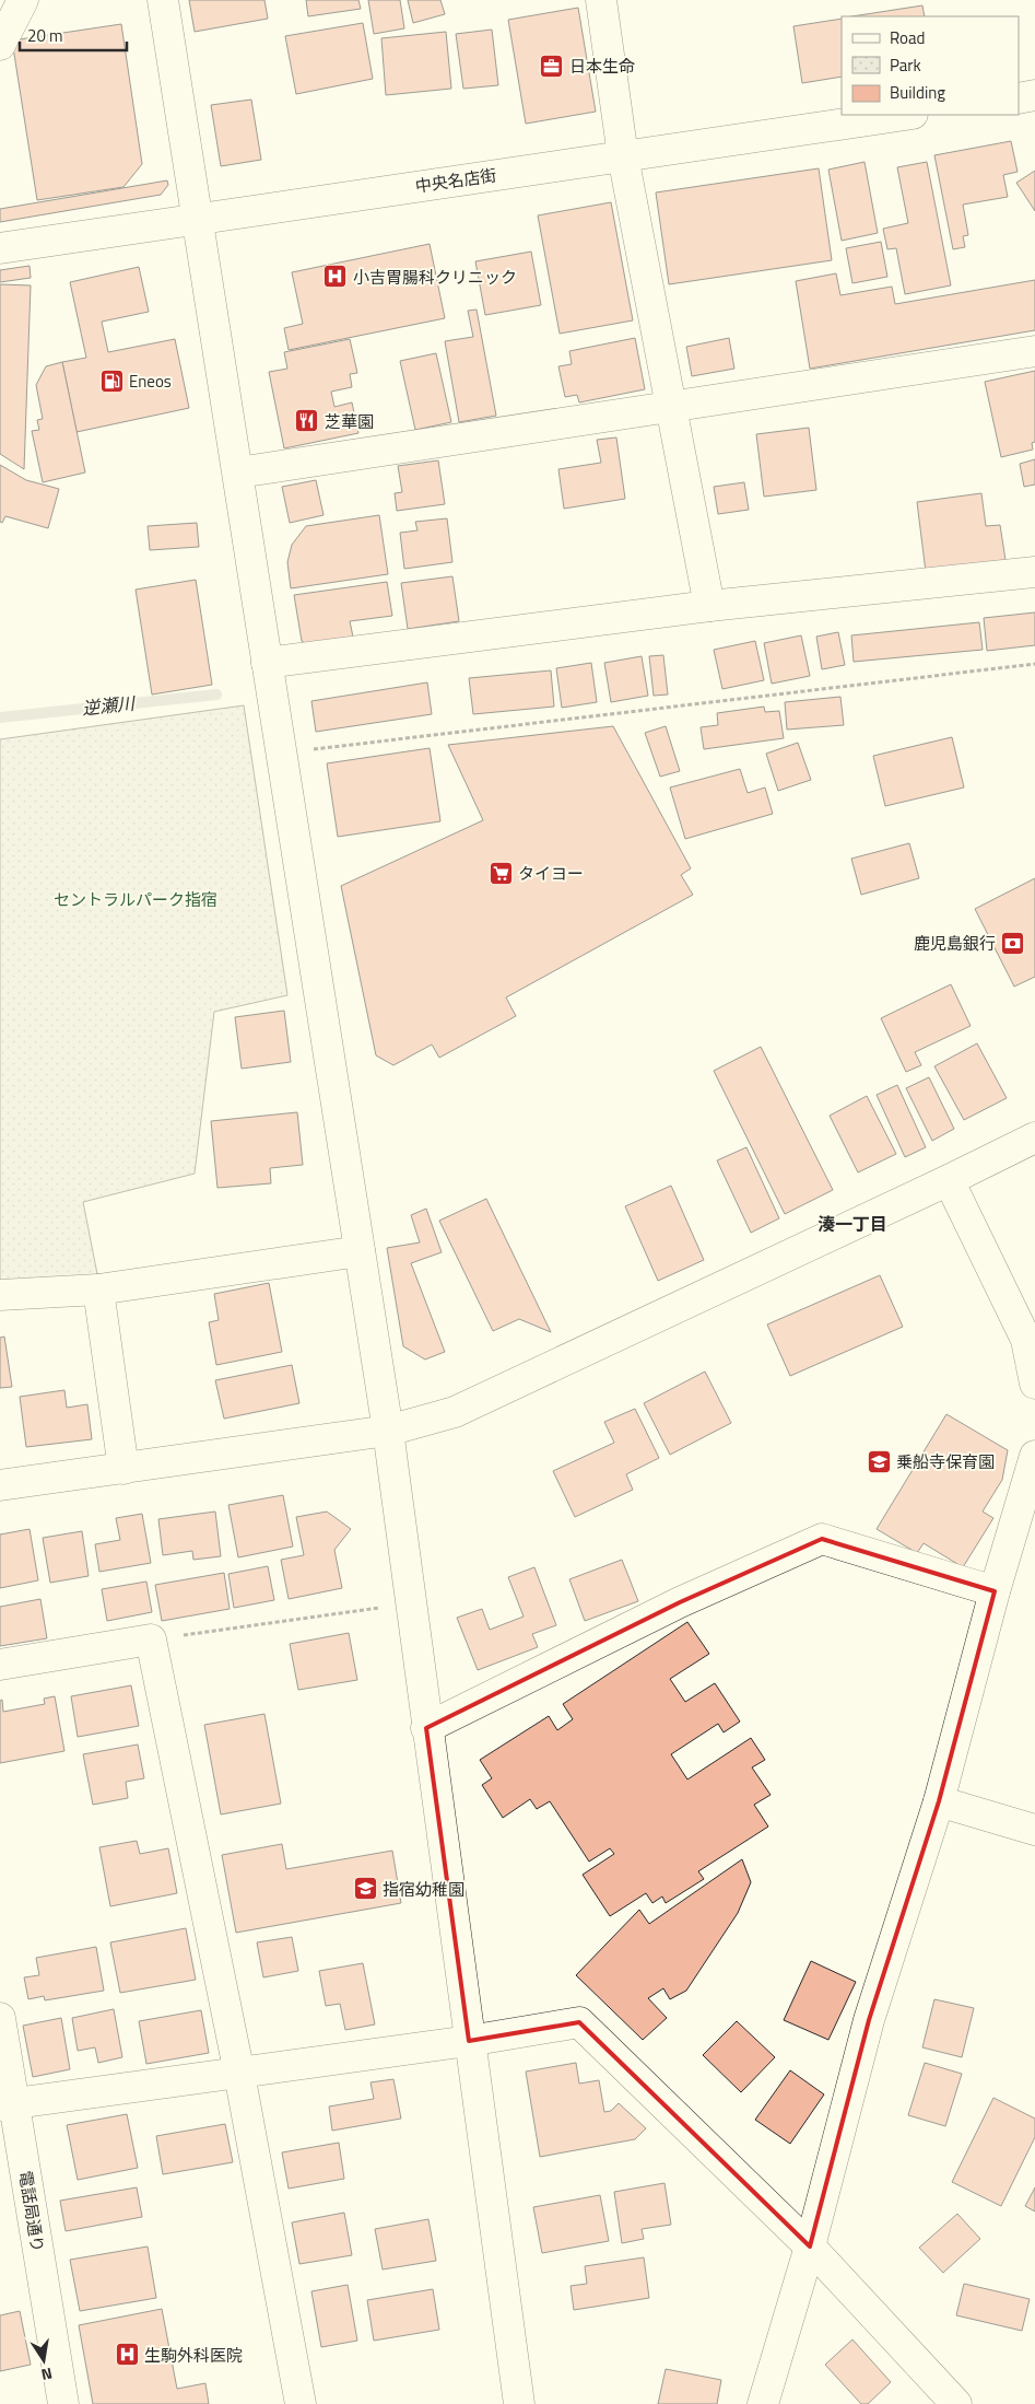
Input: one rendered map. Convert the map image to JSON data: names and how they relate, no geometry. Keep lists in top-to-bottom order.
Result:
{
  "streets": {
    "street": ["中央名店街", "電話局通り"]
  },
  "districts": ["湊一丁目"],
  "water": ["逆瀬川"],
  "parks": ["セントラルパーク指宿"],
  "places": {
    "office": ["日本生命"],
    "hospital": ["小吉胃腸科クリニック", "生駒外科医院"],
    "fuel station": ["Eneos"],
    "restaurant": ["芝華園"],
    "supermarket": ["タイヨー"],
    "bank": ["鹿児島銀行"],
    "school or university": ["乗船寺保育園", "指宿幼稚園"]
  },
  "legend": ["Road", "Park", "Building"],
  "scale_bar": "20 m",
  "north": "bottom"
}
